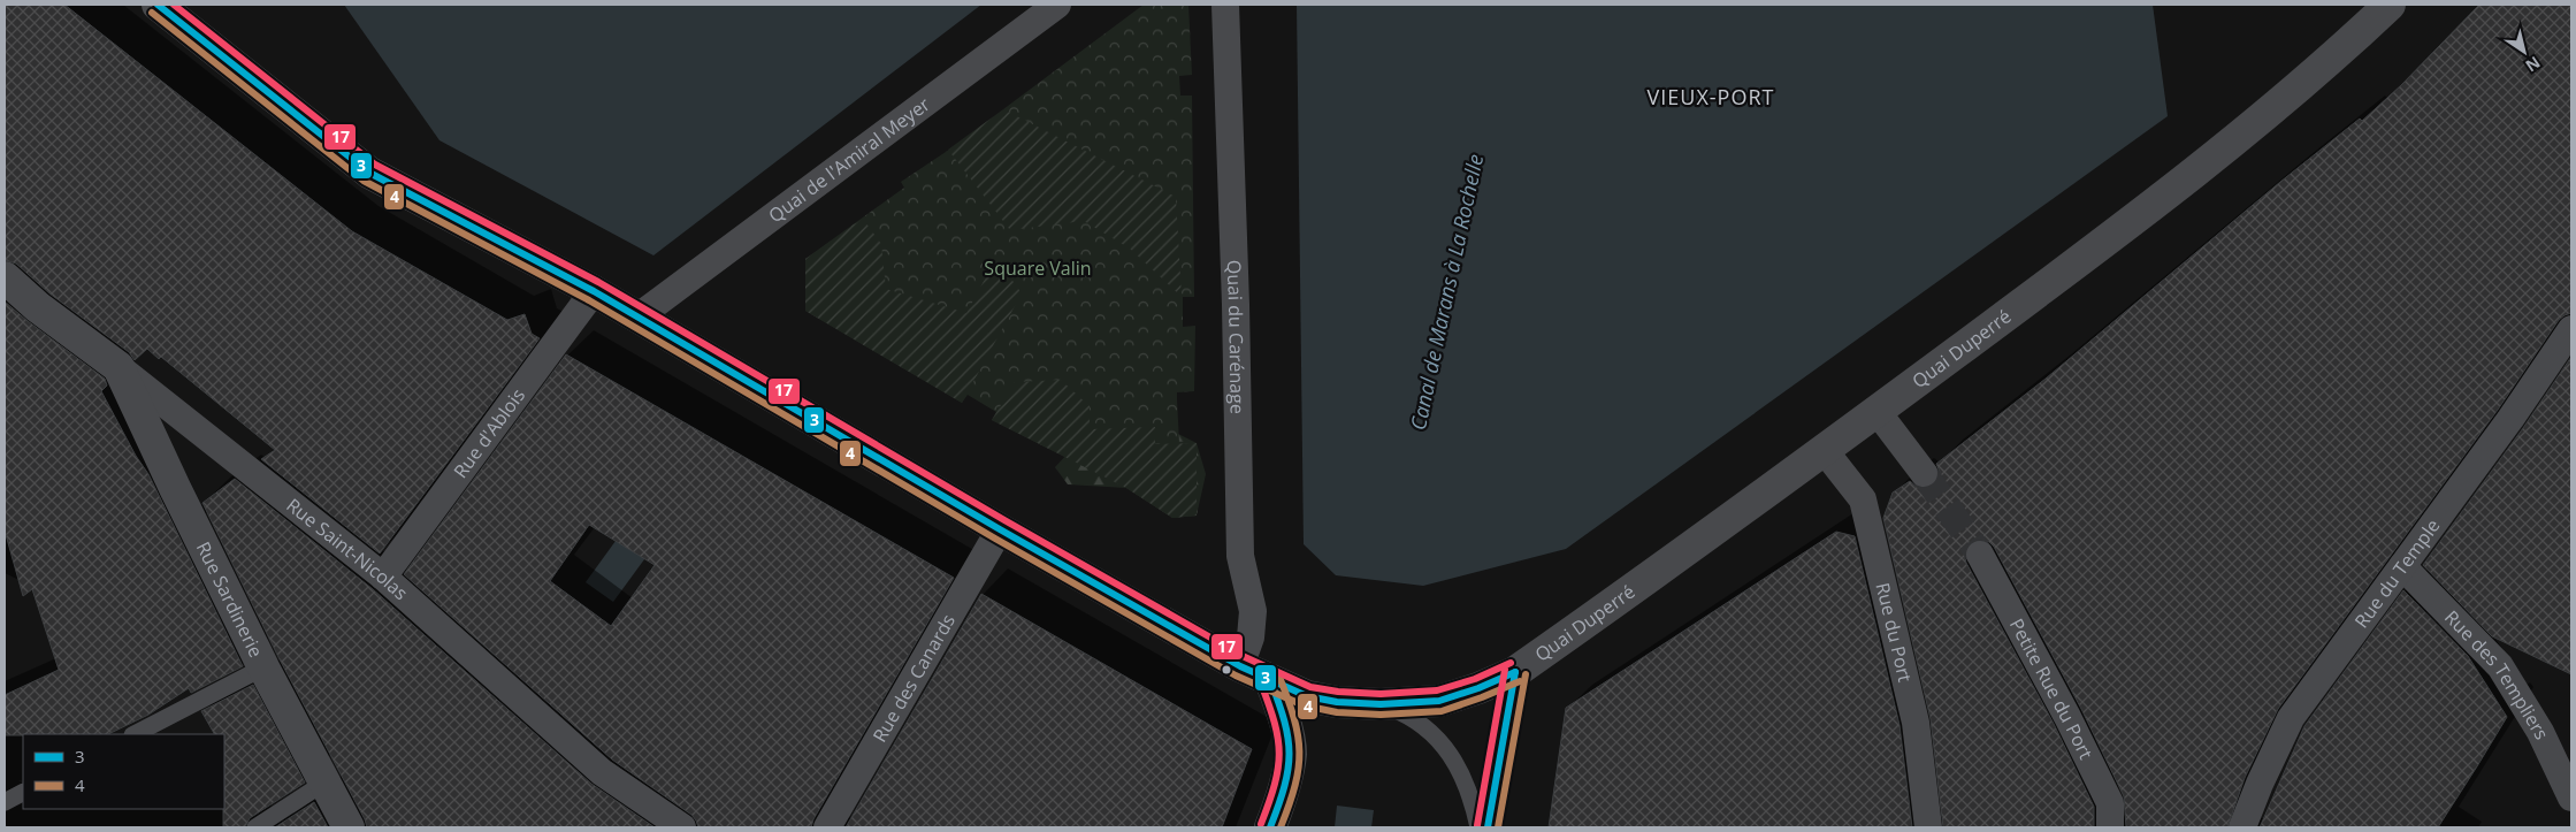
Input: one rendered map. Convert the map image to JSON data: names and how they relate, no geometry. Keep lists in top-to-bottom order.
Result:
{
  "streets": {
    "street": [
      "Quai de l'Amiral Meyer",
      "Quai du Carénage",
      "Quai Duperré",
      "Rue d'Ablois",
      "Rue Saint-Nicolas",
      "Rue du Temple",
      "Rue Sardinerie",
      "Rue du Port",
      "Rue des Templiers",
      "Rue des Canards",
      "Petite Rue du Port"
    ]
  },
  "crossings": [
    ["Quai de l'Amiral Meyer", "Quai Duperré"],
    ["Quai du Carénage", "Quai Duperré"],
    ["Quai Duperré", "Rue d'Ablois"],
    ["Quai Duperré", "Rue du Port"],
    ["Quai Duperré", "Rue des Canards"],
    ["Rue d'Ablois", "Rue Saint-Nicolas"],
    ["Rue Saint-Nicolas", "Rue Sardinerie"],
    ["Rue du Temple", "Rue des Templiers"]
  ],
  "districts": ["VIEUX-PORT"],
  "water": ["Canal de Marans à La Rochelle"],
  "parks": ["Square Valin"],
  "lines": ["transit line 3", "transit line 17", "transit line 4"],
  "legend": ["3", "4"],
  "north": "bottom right"
}
